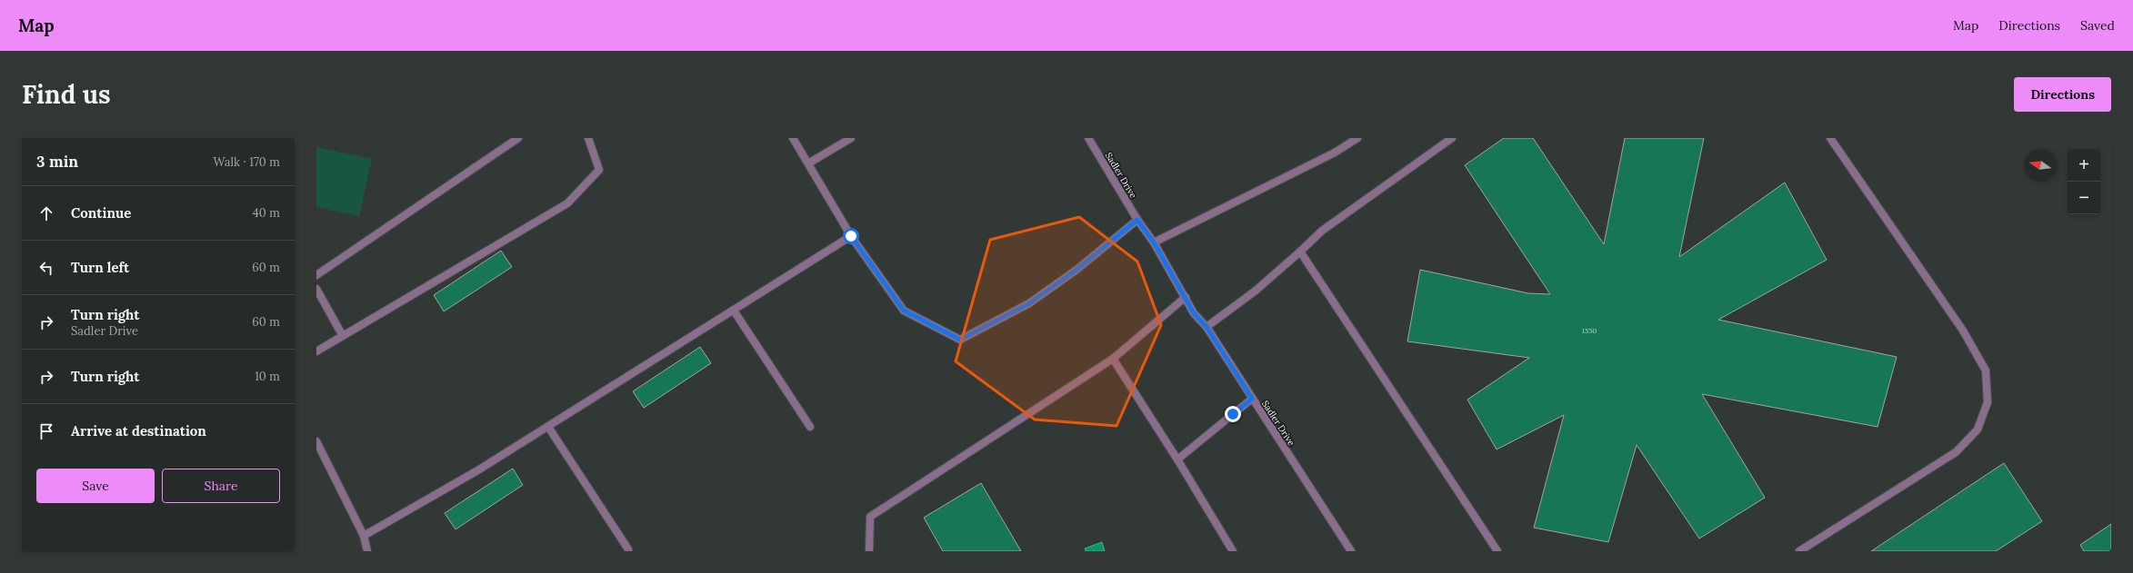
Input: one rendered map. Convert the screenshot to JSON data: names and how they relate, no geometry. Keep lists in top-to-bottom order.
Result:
{
  "streets": {
    "street": ["Sadler Drive"]
  },
  "house_numbers": ["1350"],
  "north": "left",
  "page": {
    "header": "Map",
    "nav": ["Map", "Directions", "Saved"],
    "buttons": [
      "Directions",
      ["Save", "Share"]
    ],
    "title": "Find us",
    "heading": ["3 min", "Walk · 170 m"],
    "map_buttons": ["+", "−"],
    "list": [
      ["Continue", "40 m"],
      ["Turn left", "60 m"],
      ["Turn right", "Sadler Drive", "60 m"],
      ["Turn right", "10 m"],
      "Arrive at destination"
    ]
  }
}
